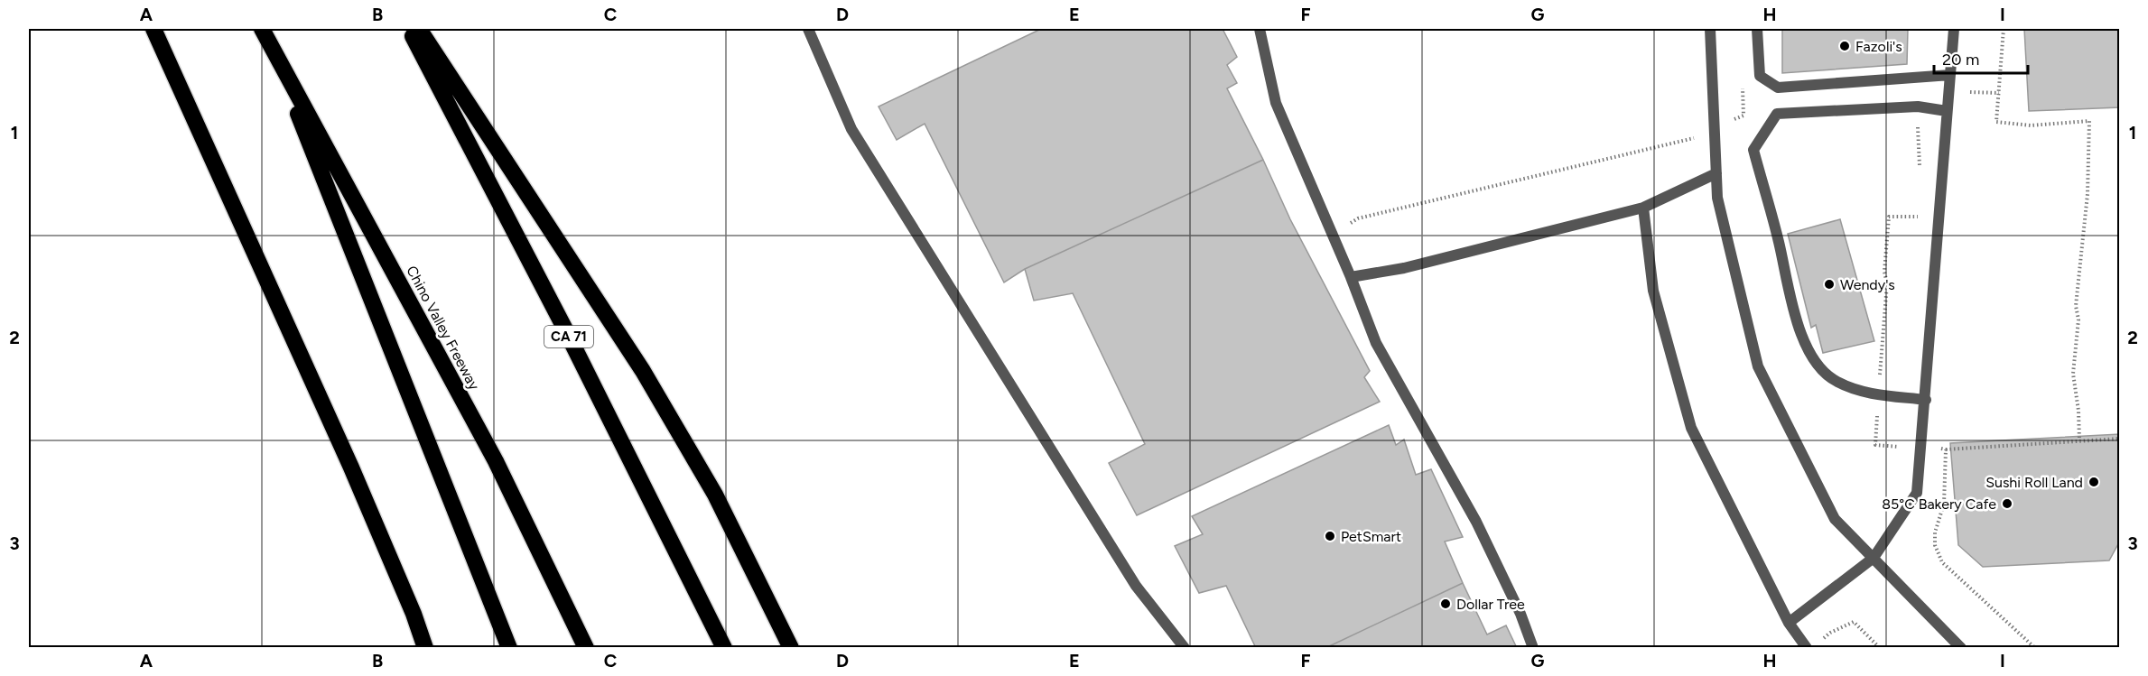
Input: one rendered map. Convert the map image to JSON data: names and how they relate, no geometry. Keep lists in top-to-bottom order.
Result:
{
  "streets": {
    "highway": ["Chino Valley Freeway", "CA 71"]
  },
  "places": [
    "Fazoli's",
    "Wendy's",
    "Sushi Roll Land",
    "85°C Bakery Cafe",
    "PetSmart",
    "Dollar Tree"
  ],
  "scale_bar": "20 m",
  "grid": {
    "columns": [
      "A",
      "B",
      "C",
      "D",
      "E",
      "F",
      "G",
      "H",
      "I"
    ],
    "rows": ["1", "2", "3"]
  }
}
